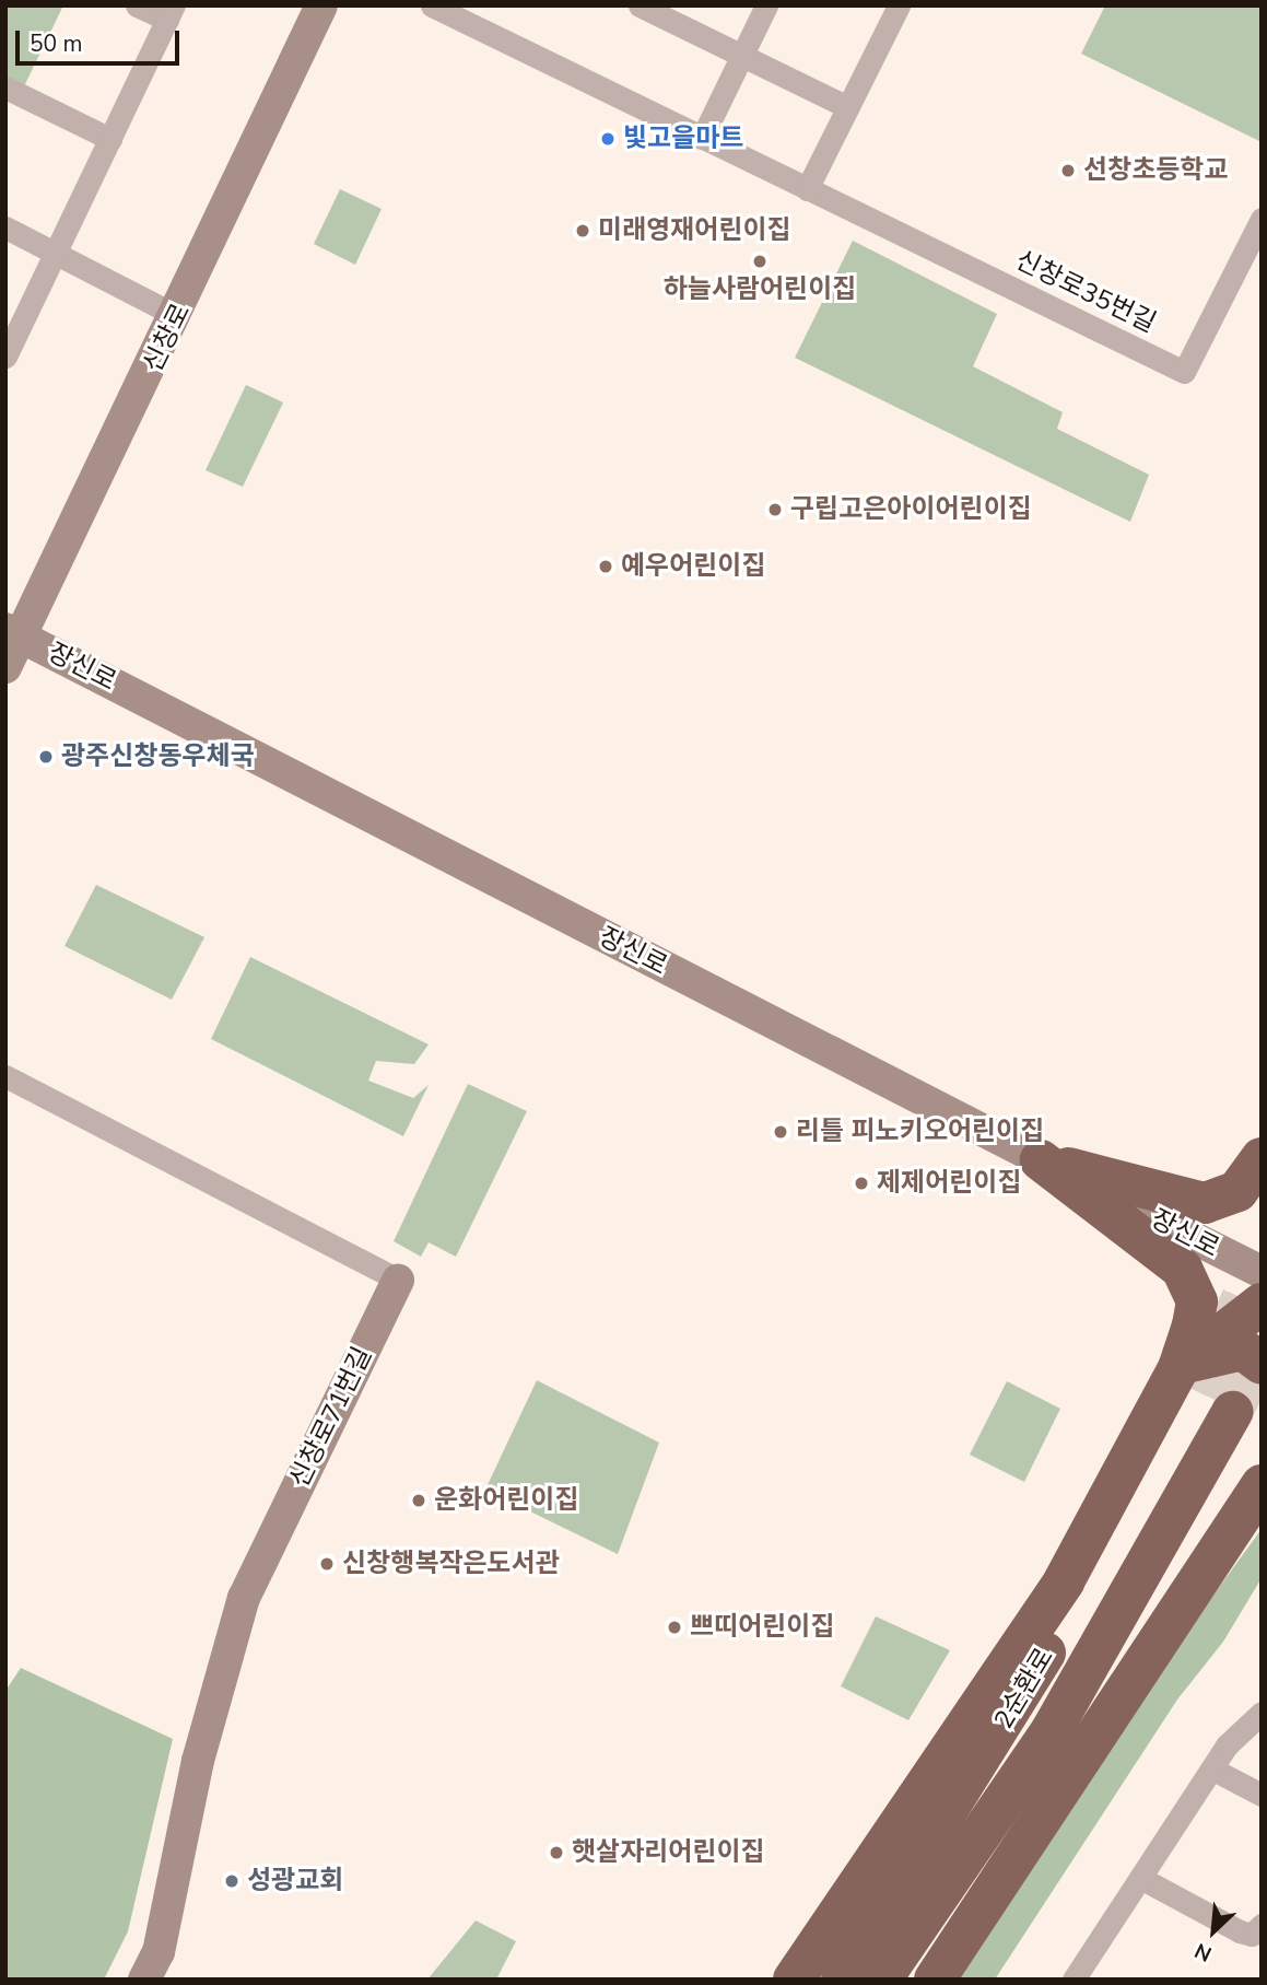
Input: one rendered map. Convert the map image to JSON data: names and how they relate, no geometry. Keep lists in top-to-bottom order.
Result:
{
  "streets": {
    "highway": ["2순환로"],
    "main road": ["신창로", "장신로", "신창로71번길"],
    "street": ["신창로35번길"]
  },
  "crossings": [
    ["신창로", "장신로"]
  ],
  "places": [
    "빛고을마트",
    "선창초등학교",
    "미래영재어린이집",
    "하늘사람어린이집",
    "구립고은아이어린이집",
    "예우어린이집",
    "광주신창동우체국",
    "리틀 피노키오어린이집",
    "제제어린이집",
    "운화어린이집",
    "신창행복작은도서관",
    "쁘띠어린이집",
    "햇살자리어린이집",
    "성광교회"
  ],
  "scale_bar": "50 m",
  "north": "bottom left"
}
